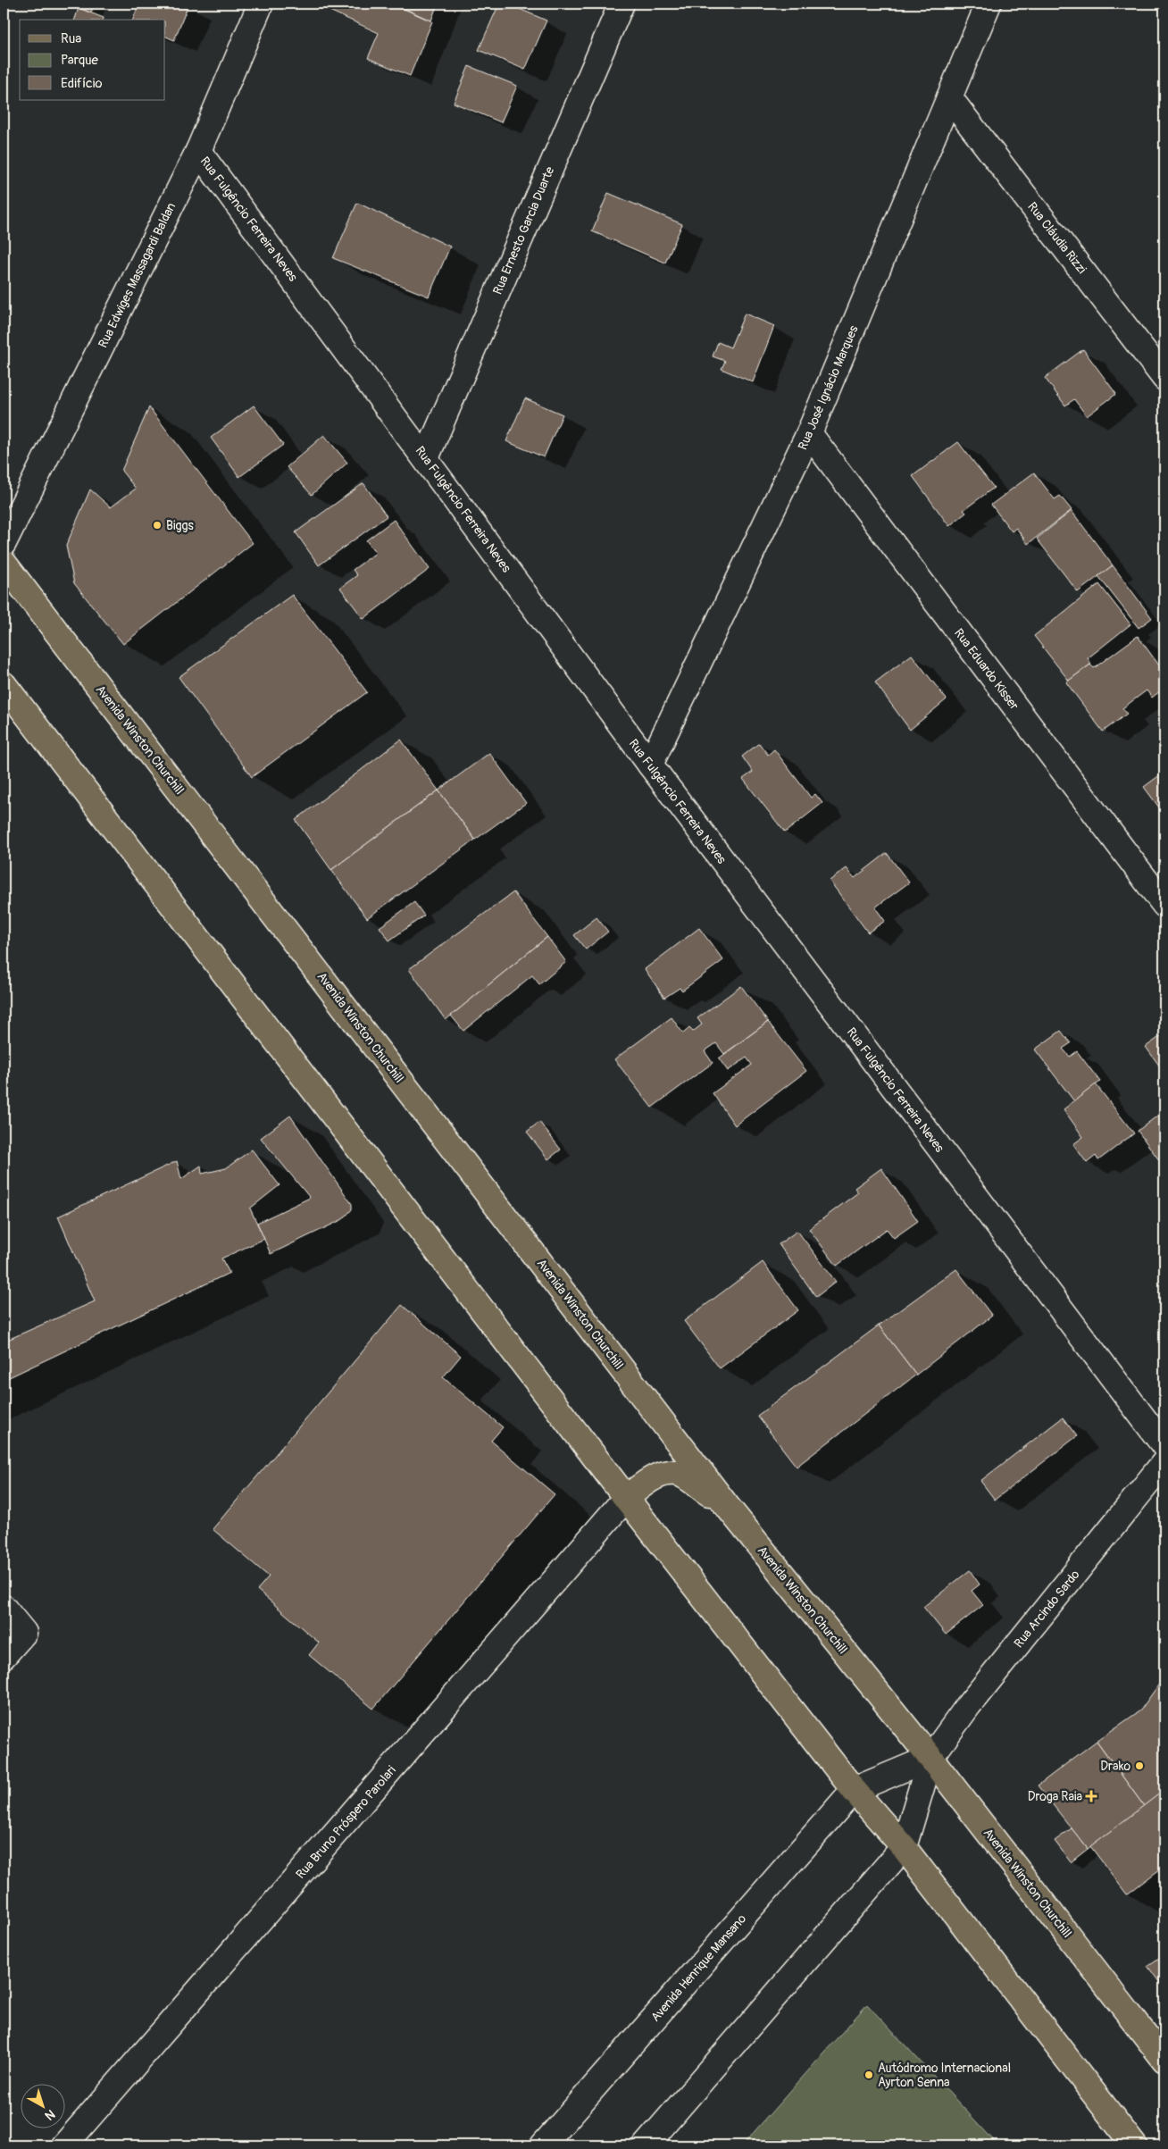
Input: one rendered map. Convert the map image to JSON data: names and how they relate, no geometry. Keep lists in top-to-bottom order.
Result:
{
  "streets": {
    "main road": ["Avenida Winston Churchill"],
    "street": [
      "Rua Fulgêncio Ferreira Neves",
      "Rua Ernesto Garcia Duarte",
      "Rua Cláudia Rizzi",
      "Rua Edwiges Massagardi Baldan",
      "Rua José Ignácio Marques",
      "Rua Eduardo Kisser",
      "Rua Arcindo Sardo",
      "Rua Bruno Próspero Parolari",
      "Avenida Henrique Mansano"
    ]
  },
  "crossings": [
    ["Rua Fulgêncio Ferreira Neves", "Rua Ernesto Garcia Duarte"],
    ["Rua Fulgêncio Ferreira Neves", "Rua Edwiges Massagardi Baldan"],
    ["Rua Fulgêncio Ferreira Neves", "Rua José Ignácio Marques"],
    ["Rua Cláudia Rizzi", "Rua José Ignácio Marques"],
    ["Rua José Ignácio Marques", "Rua Eduardo Kisser"],
    ["Avenida Winston Churchill", "Rua Arcindo Sardo"]
  ],
  "places": {
    "other": ["Biggs", "Drako", "Autódromo Internacional Ayrton Senna"],
    "health": ["Droga Raia"]
  },
  "legend": ["Rua", "Parque", "Edifício"],
  "north": "bottom right"
}
